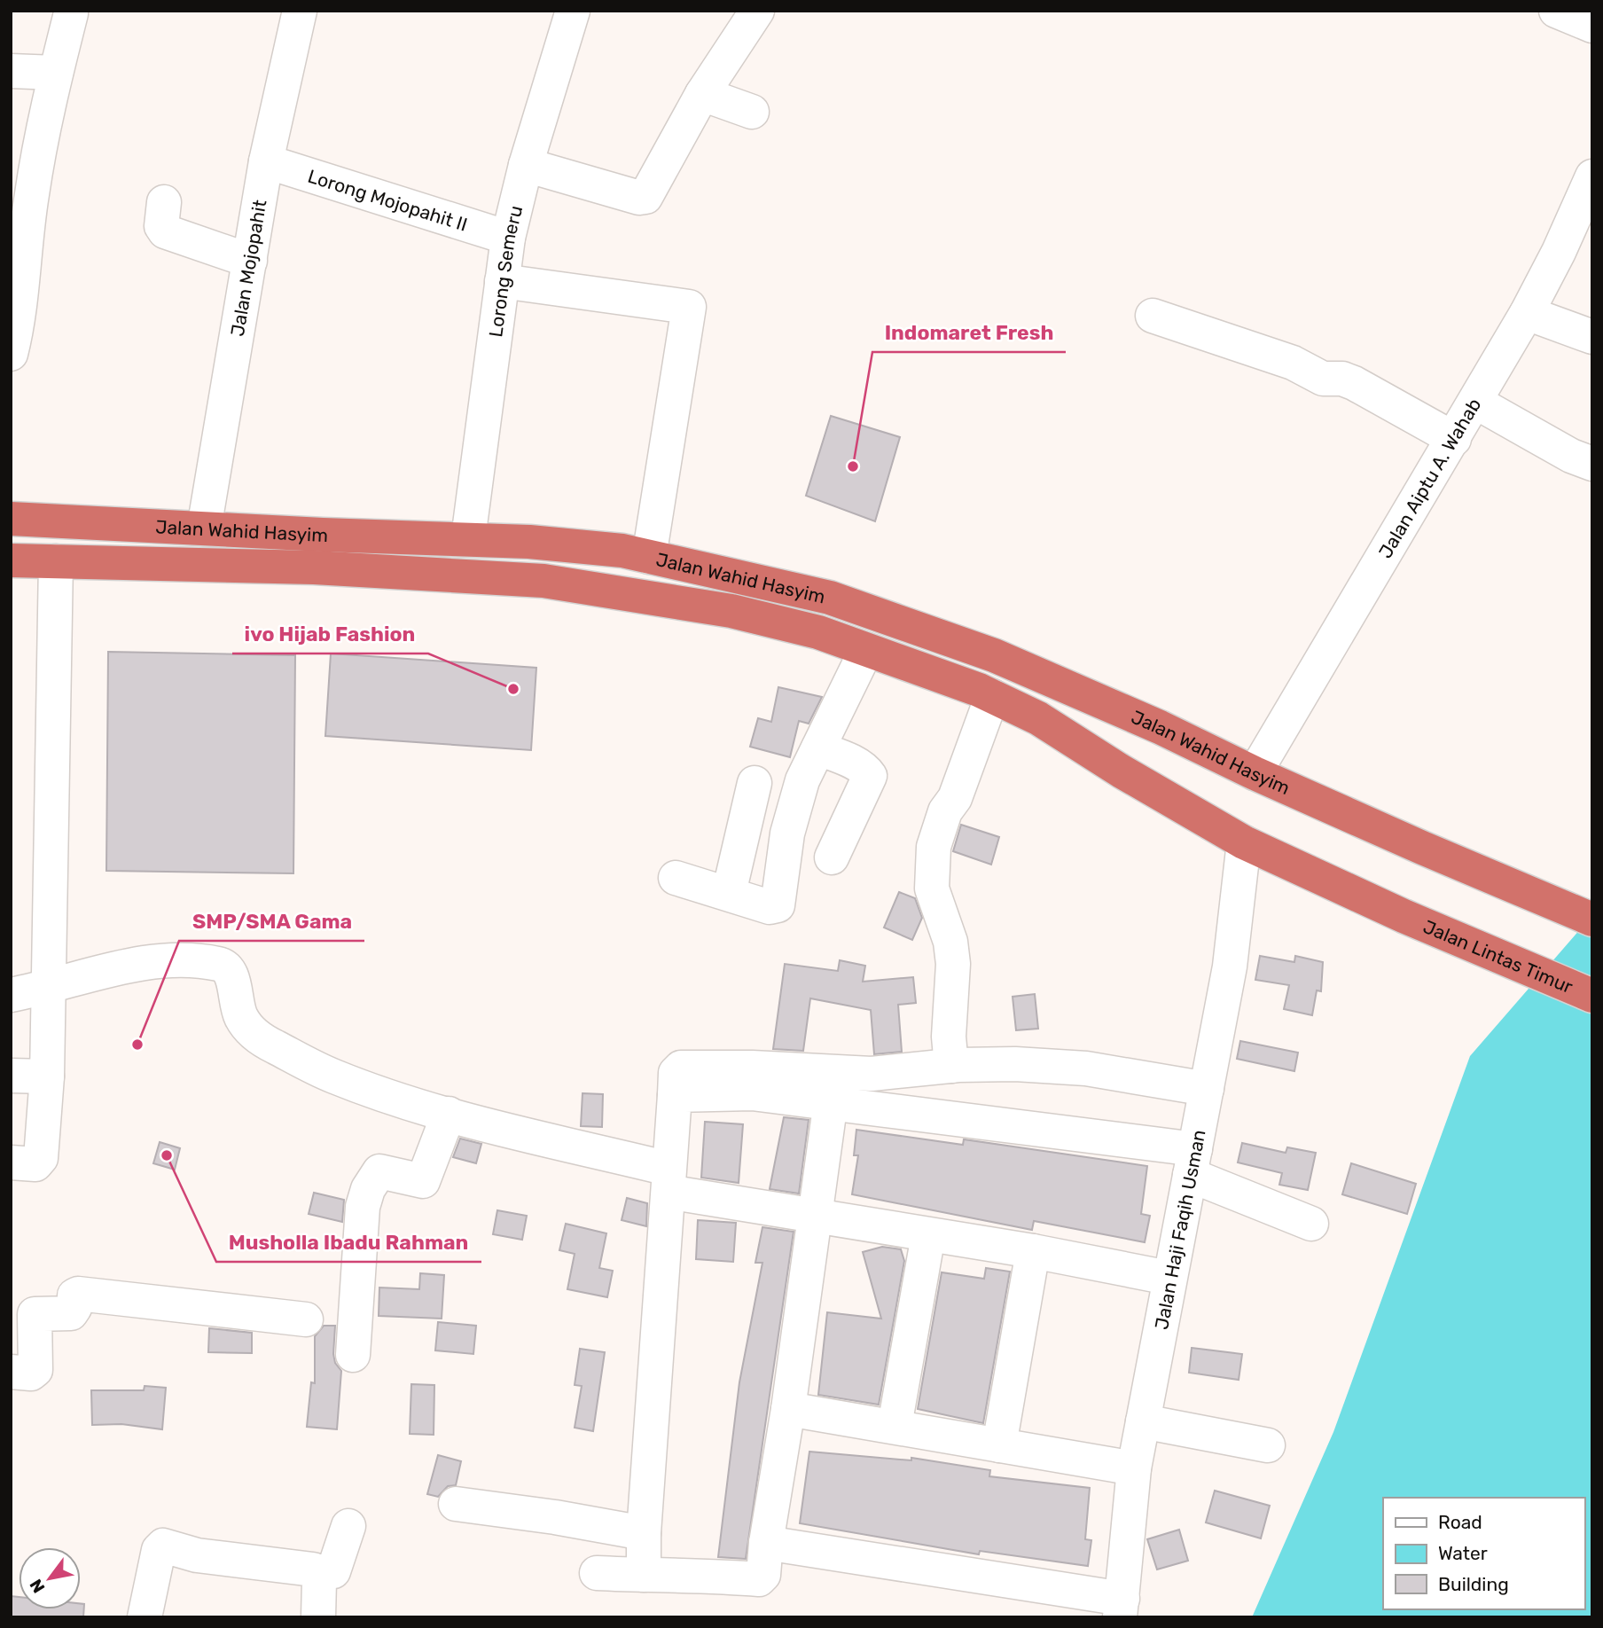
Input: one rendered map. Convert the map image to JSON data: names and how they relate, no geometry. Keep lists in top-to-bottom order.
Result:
{
  "streets": {
    "highway": ["Jalan Wahid Hasyim", "Jalan Lintas Timur"],
    "street": [
      "Lorong Mojopahit II",
      "Jalan Mojopahit",
      "Lorong Semeru",
      "Jalan Aiptu A. Wahab",
      "Jalan Haji Faqih Usman"
    ]
  },
  "crossings": [
    ["Lorong Mojopahit II", "Jalan Mojopahit"],
    ["Lorong Mojopahit II", "Lorong Semeru"],
    ["Jalan Mojopahit", "Jalan Wahid Hasyim"],
    ["Lorong Semeru", "Jalan Wahid Hasyim"],
    ["Jalan Aiptu A. Wahab", "Jalan Wahid Hasyim"],
    ["Jalan Wahid Hasyim", "Jalan Lintas Timur"],
    ["Jalan Wahid Hasyim", "Jalan Haji Faqih Usman"]
  ],
  "places": [
    "Indomaret Fresh",
    "ivo Hijab Fashion",
    "SMP/SMA Gama",
    "Musholla Ibadu Rahman"
  ],
  "legend": ["Road", "Water", "Building"],
  "north": "bottom left"
}
